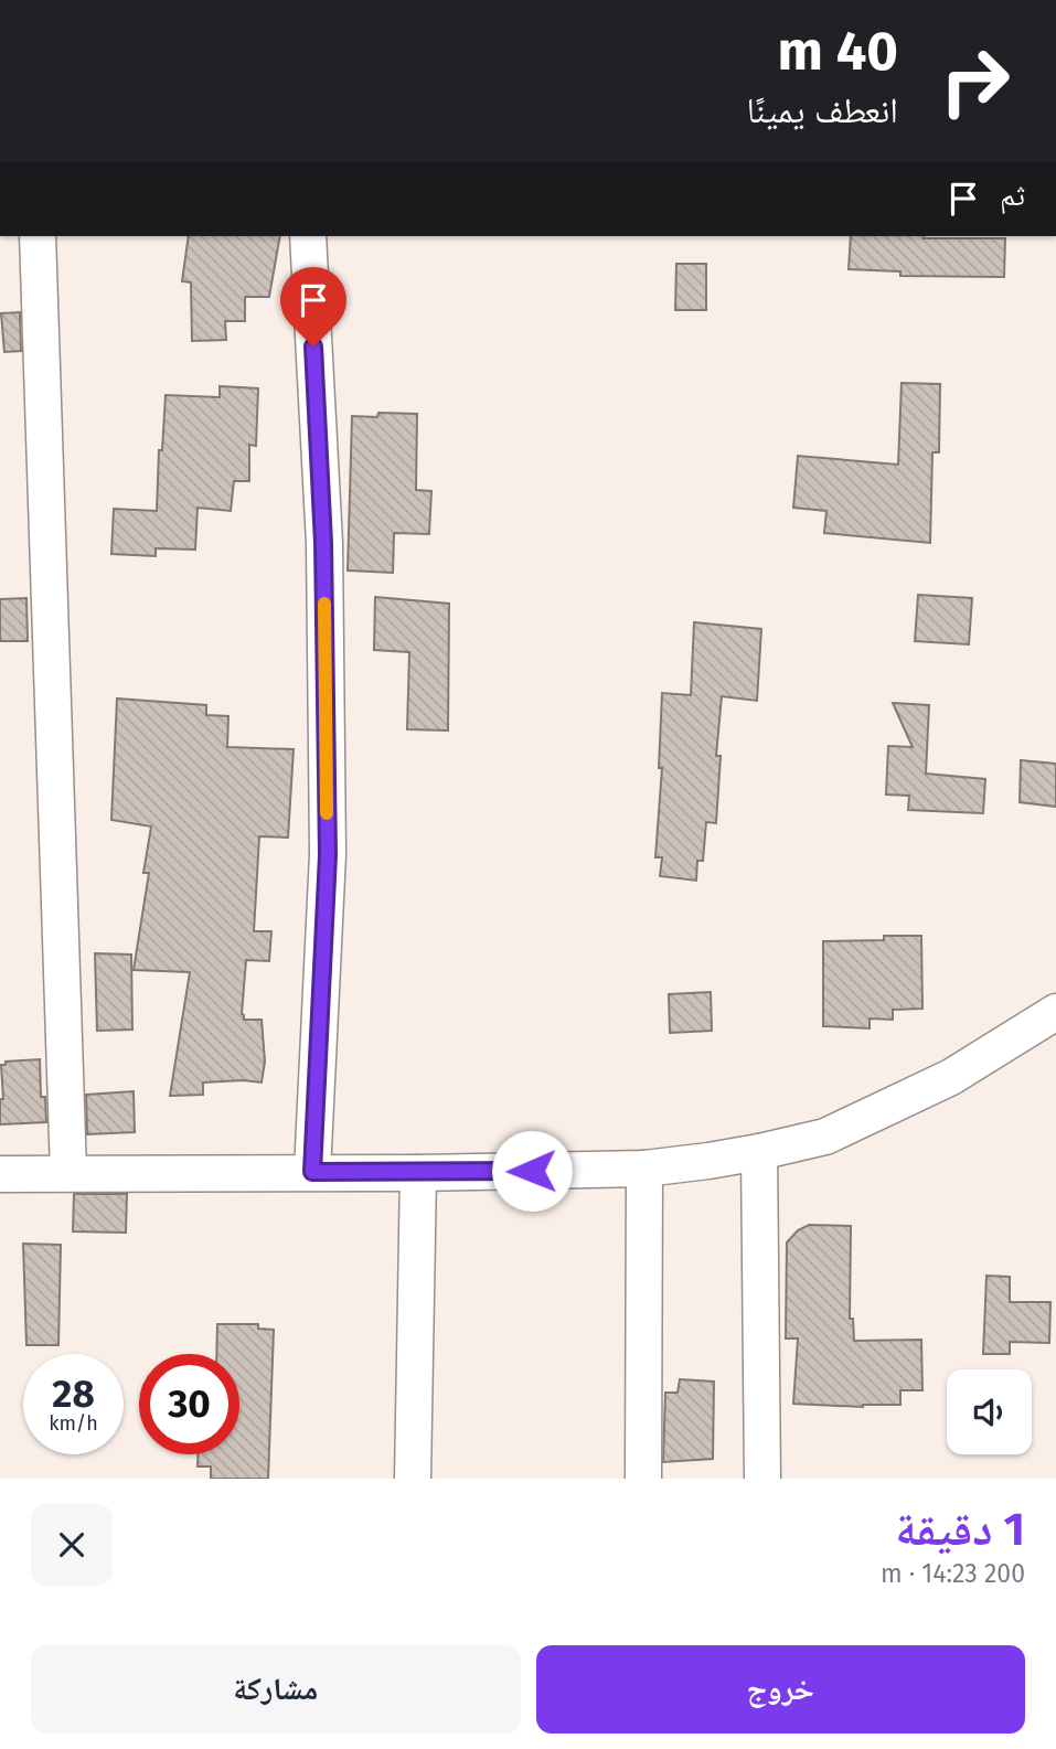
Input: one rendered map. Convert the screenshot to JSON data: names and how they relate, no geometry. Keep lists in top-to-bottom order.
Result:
{
  "page": {
    "turn": ["40 m", "انعطف يمينًا"],
    "then": "ثم",
    "speed": "28 km/h",
    "limit": "30",
    "heading": ["1 دقيقة", "200 m · 14:23"],
    "buttons": ["خروج", "مشاركة"]
  }
}
